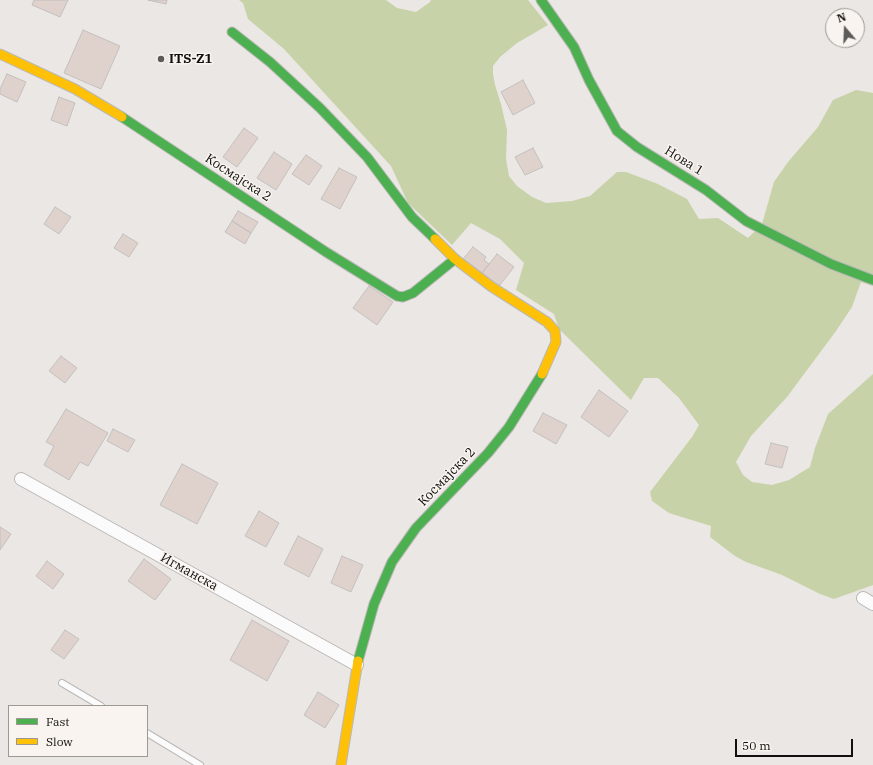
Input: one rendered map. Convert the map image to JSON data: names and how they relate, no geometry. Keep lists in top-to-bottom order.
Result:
{
  "streets": {
    "street": ["Нова 1", "Космајска 2", "Игманска"]
  },
  "crossings": [
    ["Космајска 2", "Игманска"]
  ],
  "places": ["ITS-Z1"],
  "legend": ["Fast", "Slow"],
  "scale_bar": "50 m",
  "north": "top"
}
